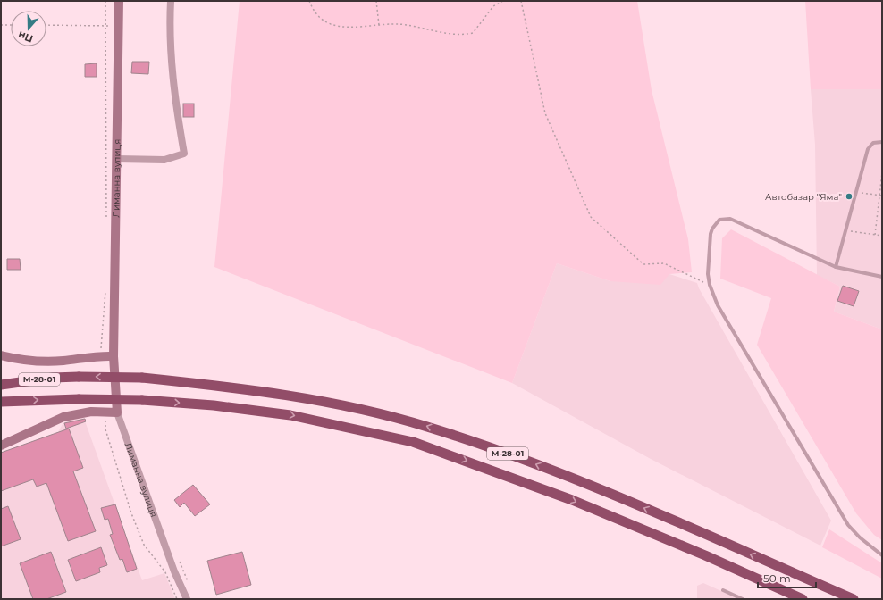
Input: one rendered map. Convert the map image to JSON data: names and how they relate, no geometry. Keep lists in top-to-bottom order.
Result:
{
  "streets": {
    "highway": ["М-28-01"],
    "main road": ["Лиманна вулиця"]
  },
  "places": ["Автобазар \"Яма\""],
  "scale_bar": "50 m",
  "north": "bottom"
}
